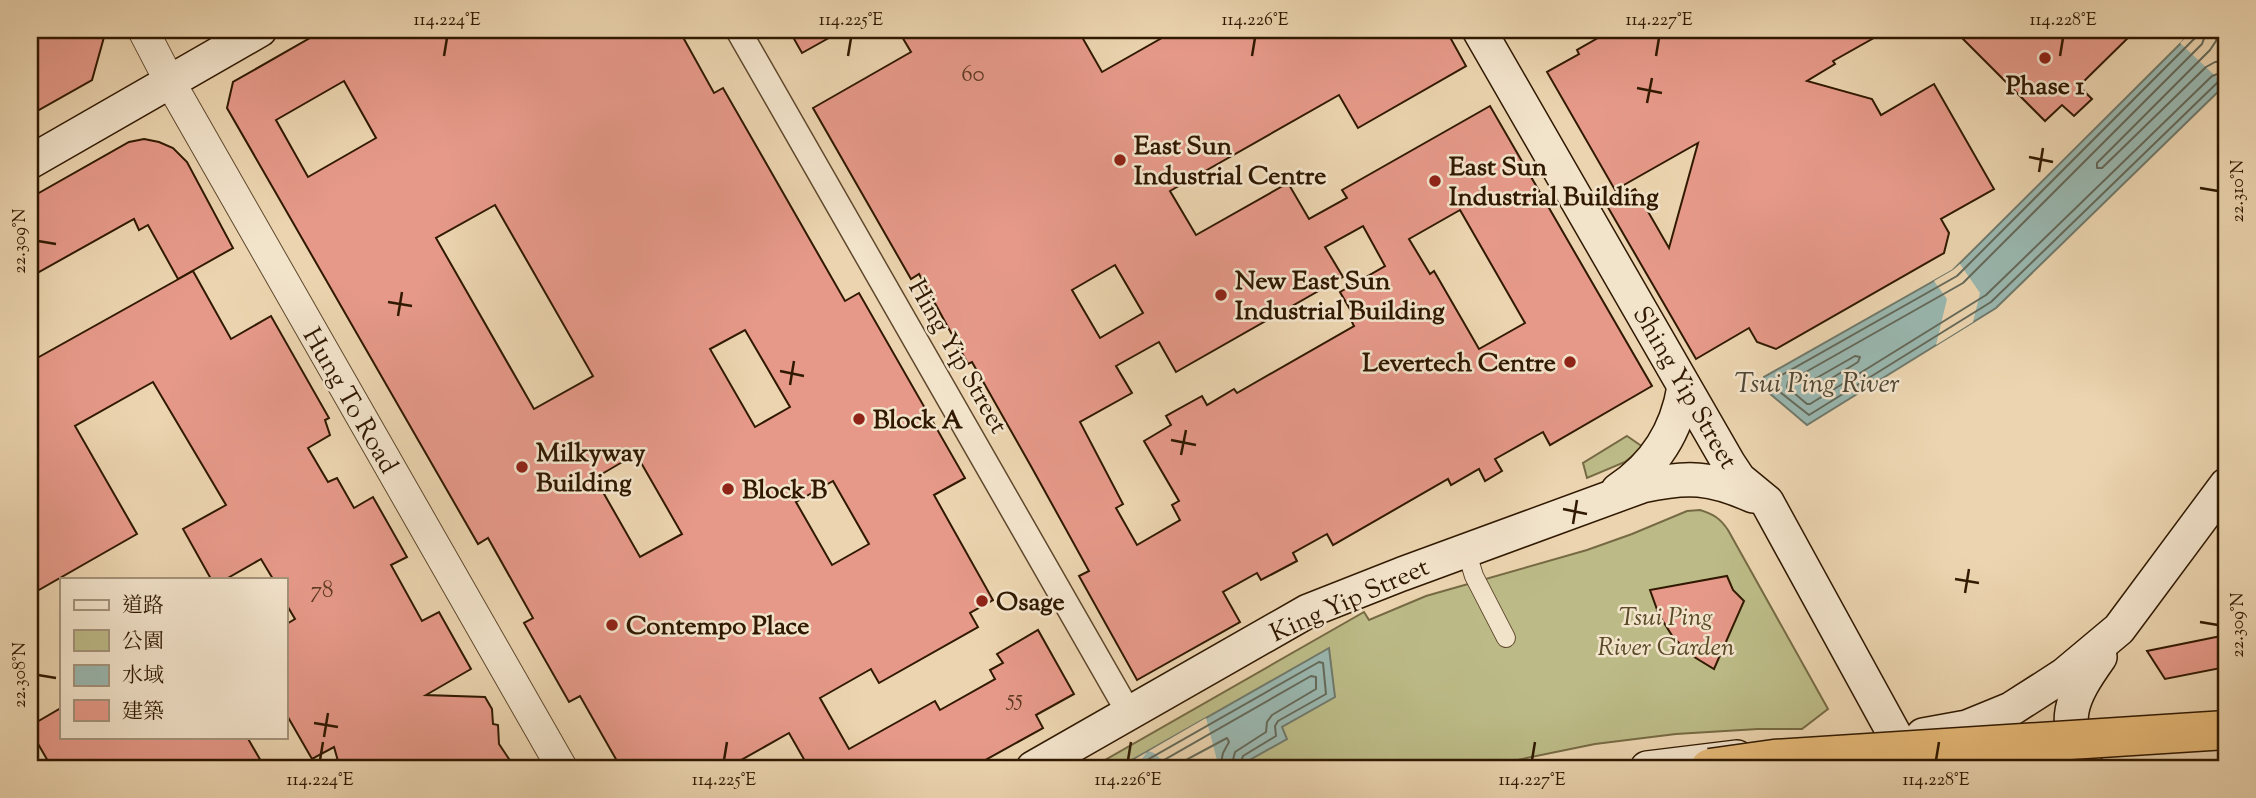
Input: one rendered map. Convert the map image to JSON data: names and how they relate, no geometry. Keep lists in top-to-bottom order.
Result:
{
  "streets": {
    "main road": ["Shing Yip Street", "King Yip Street"],
    "street": ["Hing Yip Street", "Hung To Road"]
  },
  "crossings": [
    ["Hing Yip Street", "King Yip Street"],
    ["Shing Yip Street", "King Yip Street"]
  ],
  "water": ["Tsui Ping River"],
  "parks": ["Tsui Ping River Garden"],
  "places": [
    "Phase 1",
    "East Sun Industrial Centre",
    "East Sun Industrial Building",
    "New East Sun Industrial Building",
    "Levertech Centre",
    "Block A",
    "Milkyway Building",
    "Block B",
    "Osage",
    "Contempo Place"
  ],
  "house_numbers": ["60", "78", "55"],
  "legend": [
    "道路",
    "公園",
    "水域",
    "建築"
  ],
  "coordinates": [
    "114.224°E",
    "114.225°E",
    "114.226°E",
    "114.227°E",
    "114.228°E",
    "22.310°N",
    "22.309°N",
    "22.308°N"
  ]
}
